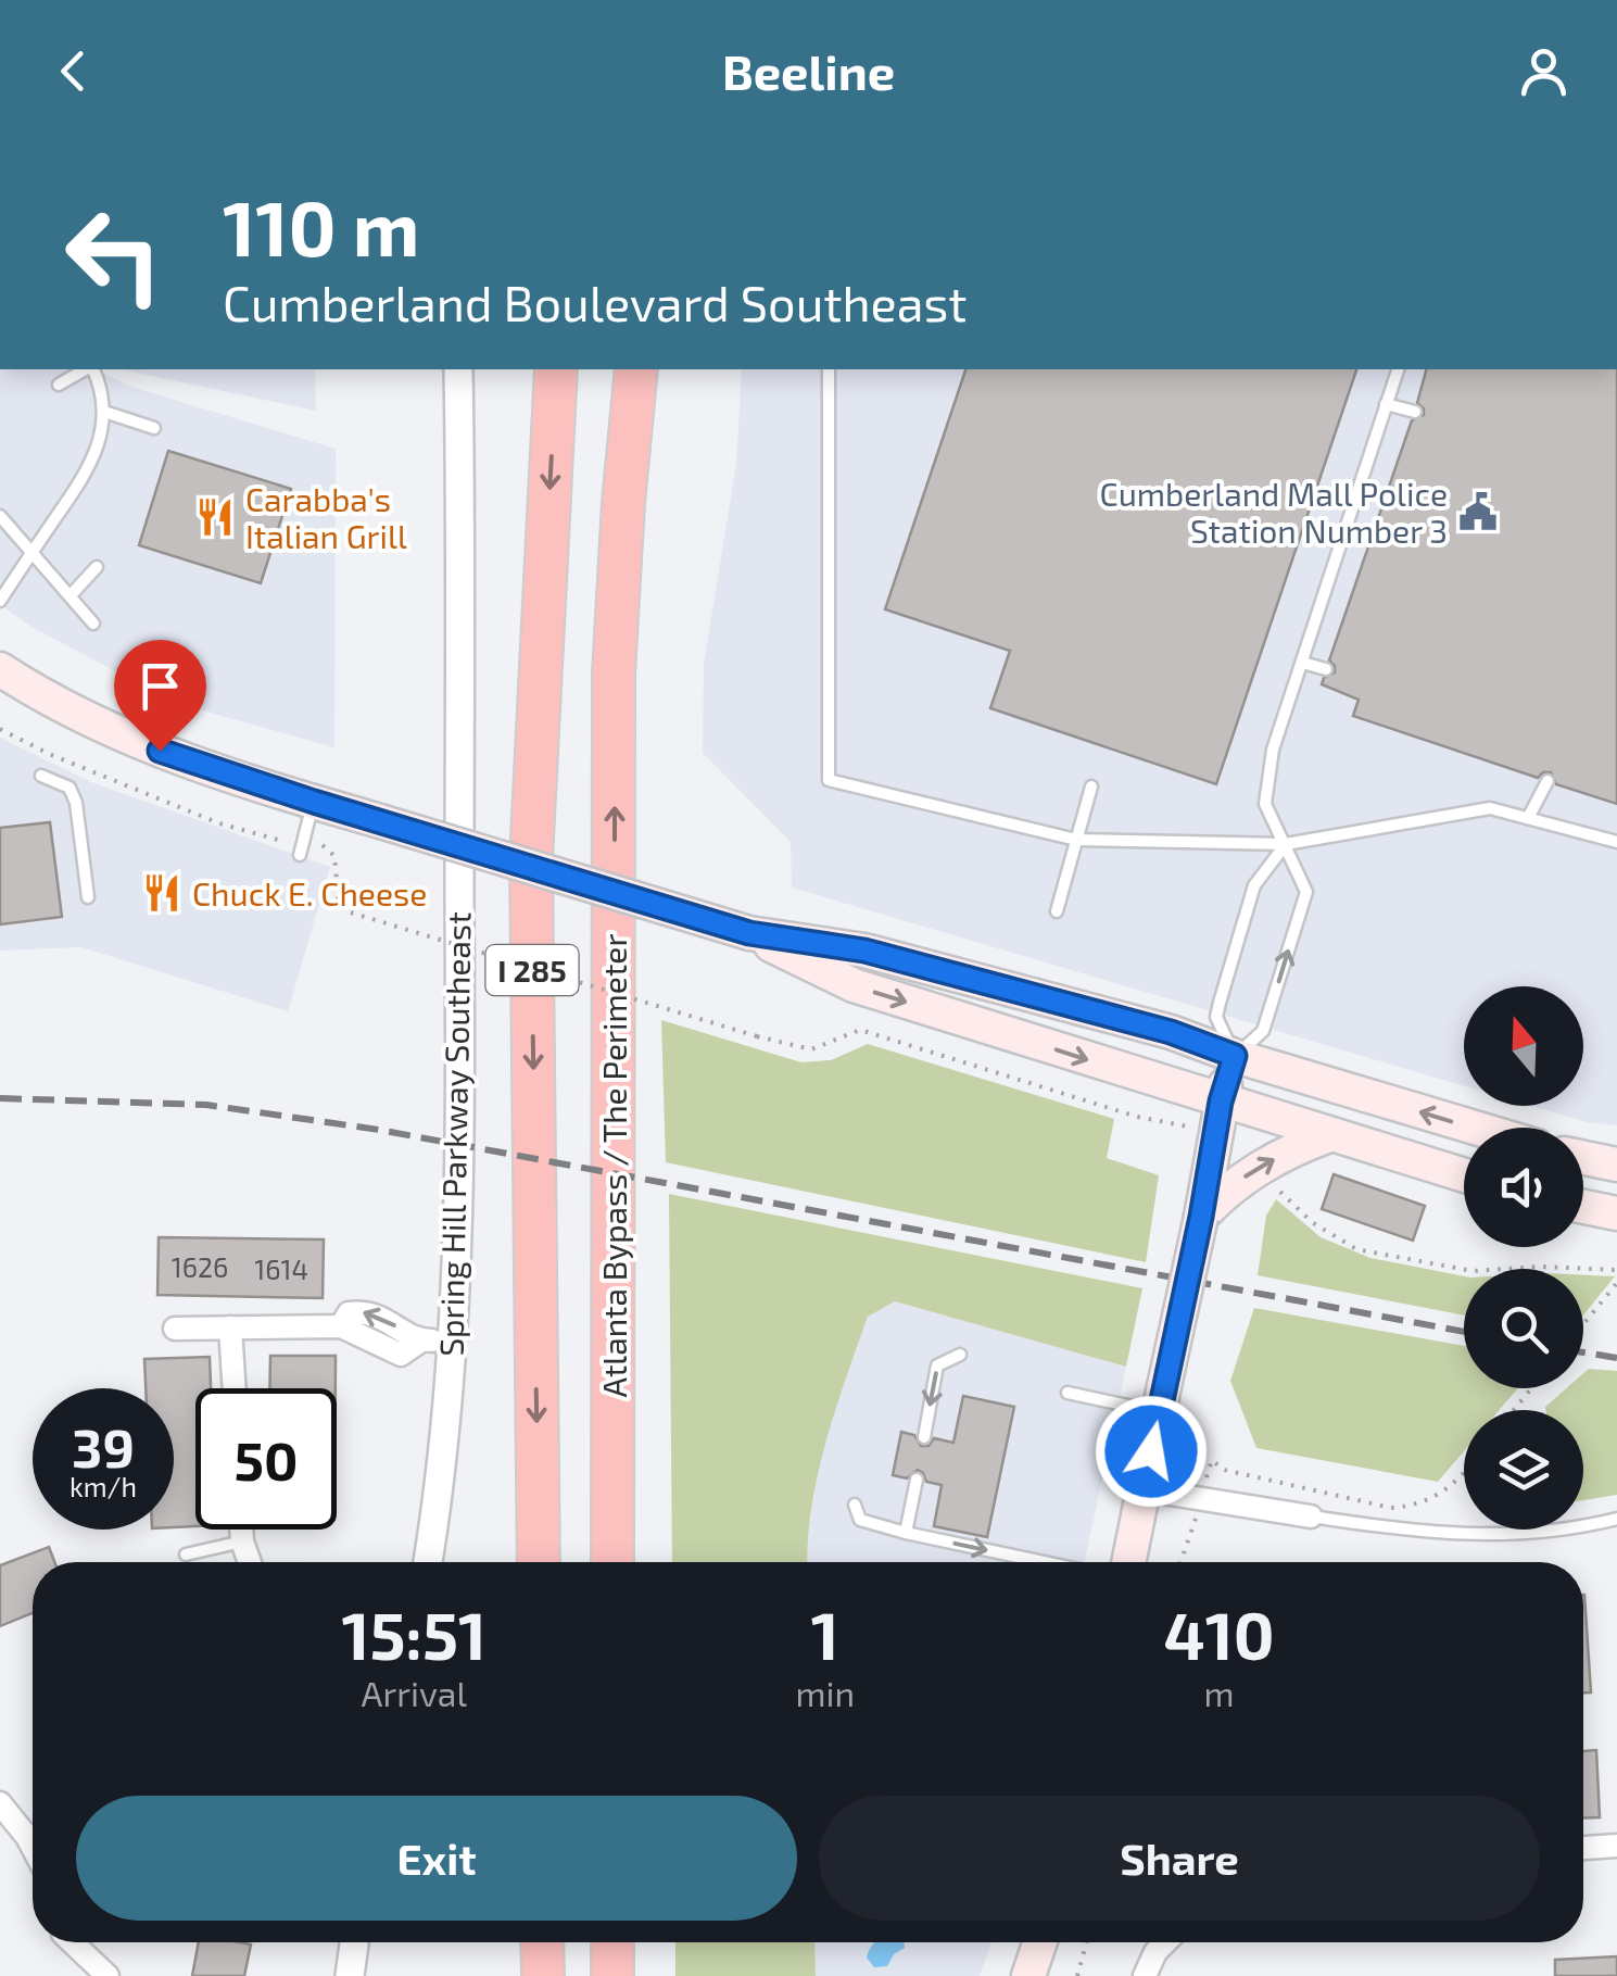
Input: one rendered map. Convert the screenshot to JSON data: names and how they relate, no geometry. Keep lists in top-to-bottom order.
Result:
{
  "streets": {
    "highway": ["I 285", "Atlanta Bypass / The Perimeter"],
    "street": ["Spring Hill Parkway Southeast"]
  },
  "places": {
    "public building": ["Cumberland Mall Police Station Number 3"],
    "restaurant": ["Carabba's Italian Grill", "Chuck E. Cheese"]
  },
  "house_numbers": ["1626", "1614"],
  "north": "top",
  "page": {
    "header": "Beeline",
    "turn": ["110 m", "Cumberland Boulevard Southeast"],
    "speed": "39 km/h",
    "limit": "50",
    "eta": [
      "15:51",
      "Arrival",
      "1",
      "min",
      "410",
      "m"
    ],
    "buttons": ["Exit", "Share"]
  }
}
